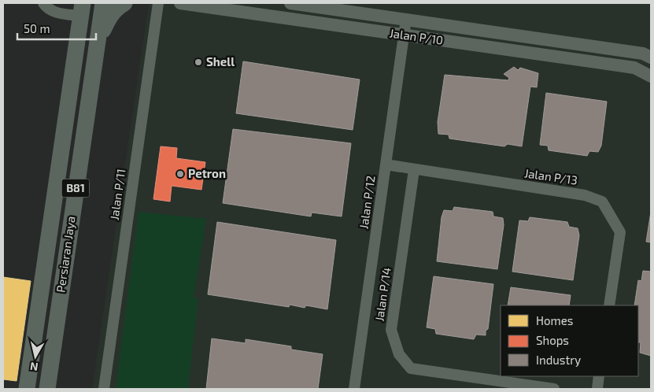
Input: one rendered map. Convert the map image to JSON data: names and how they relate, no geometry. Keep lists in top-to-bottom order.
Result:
{
  "streets": {
    "main road": ["B81", "Persiaran Jaya"],
    "street": [
      "Jalan P/10",
      "Jalan P/13",
      "Jalan P/11",
      "Jalan P/12",
      "Jalan P/14"
    ]
  },
  "crossings": [
    ["Jalan P/10", "Jalan P/12"],
    ["Jalan P/13", "Jalan P/12"],
    ["Jalan P/13", "Jalan P/14"]
  ],
  "places": ["Shell", "Petron"],
  "legend": ["Homes", "Shops", "Industry"],
  "scale_bar": "50 m",
  "north": "bottom"
}
